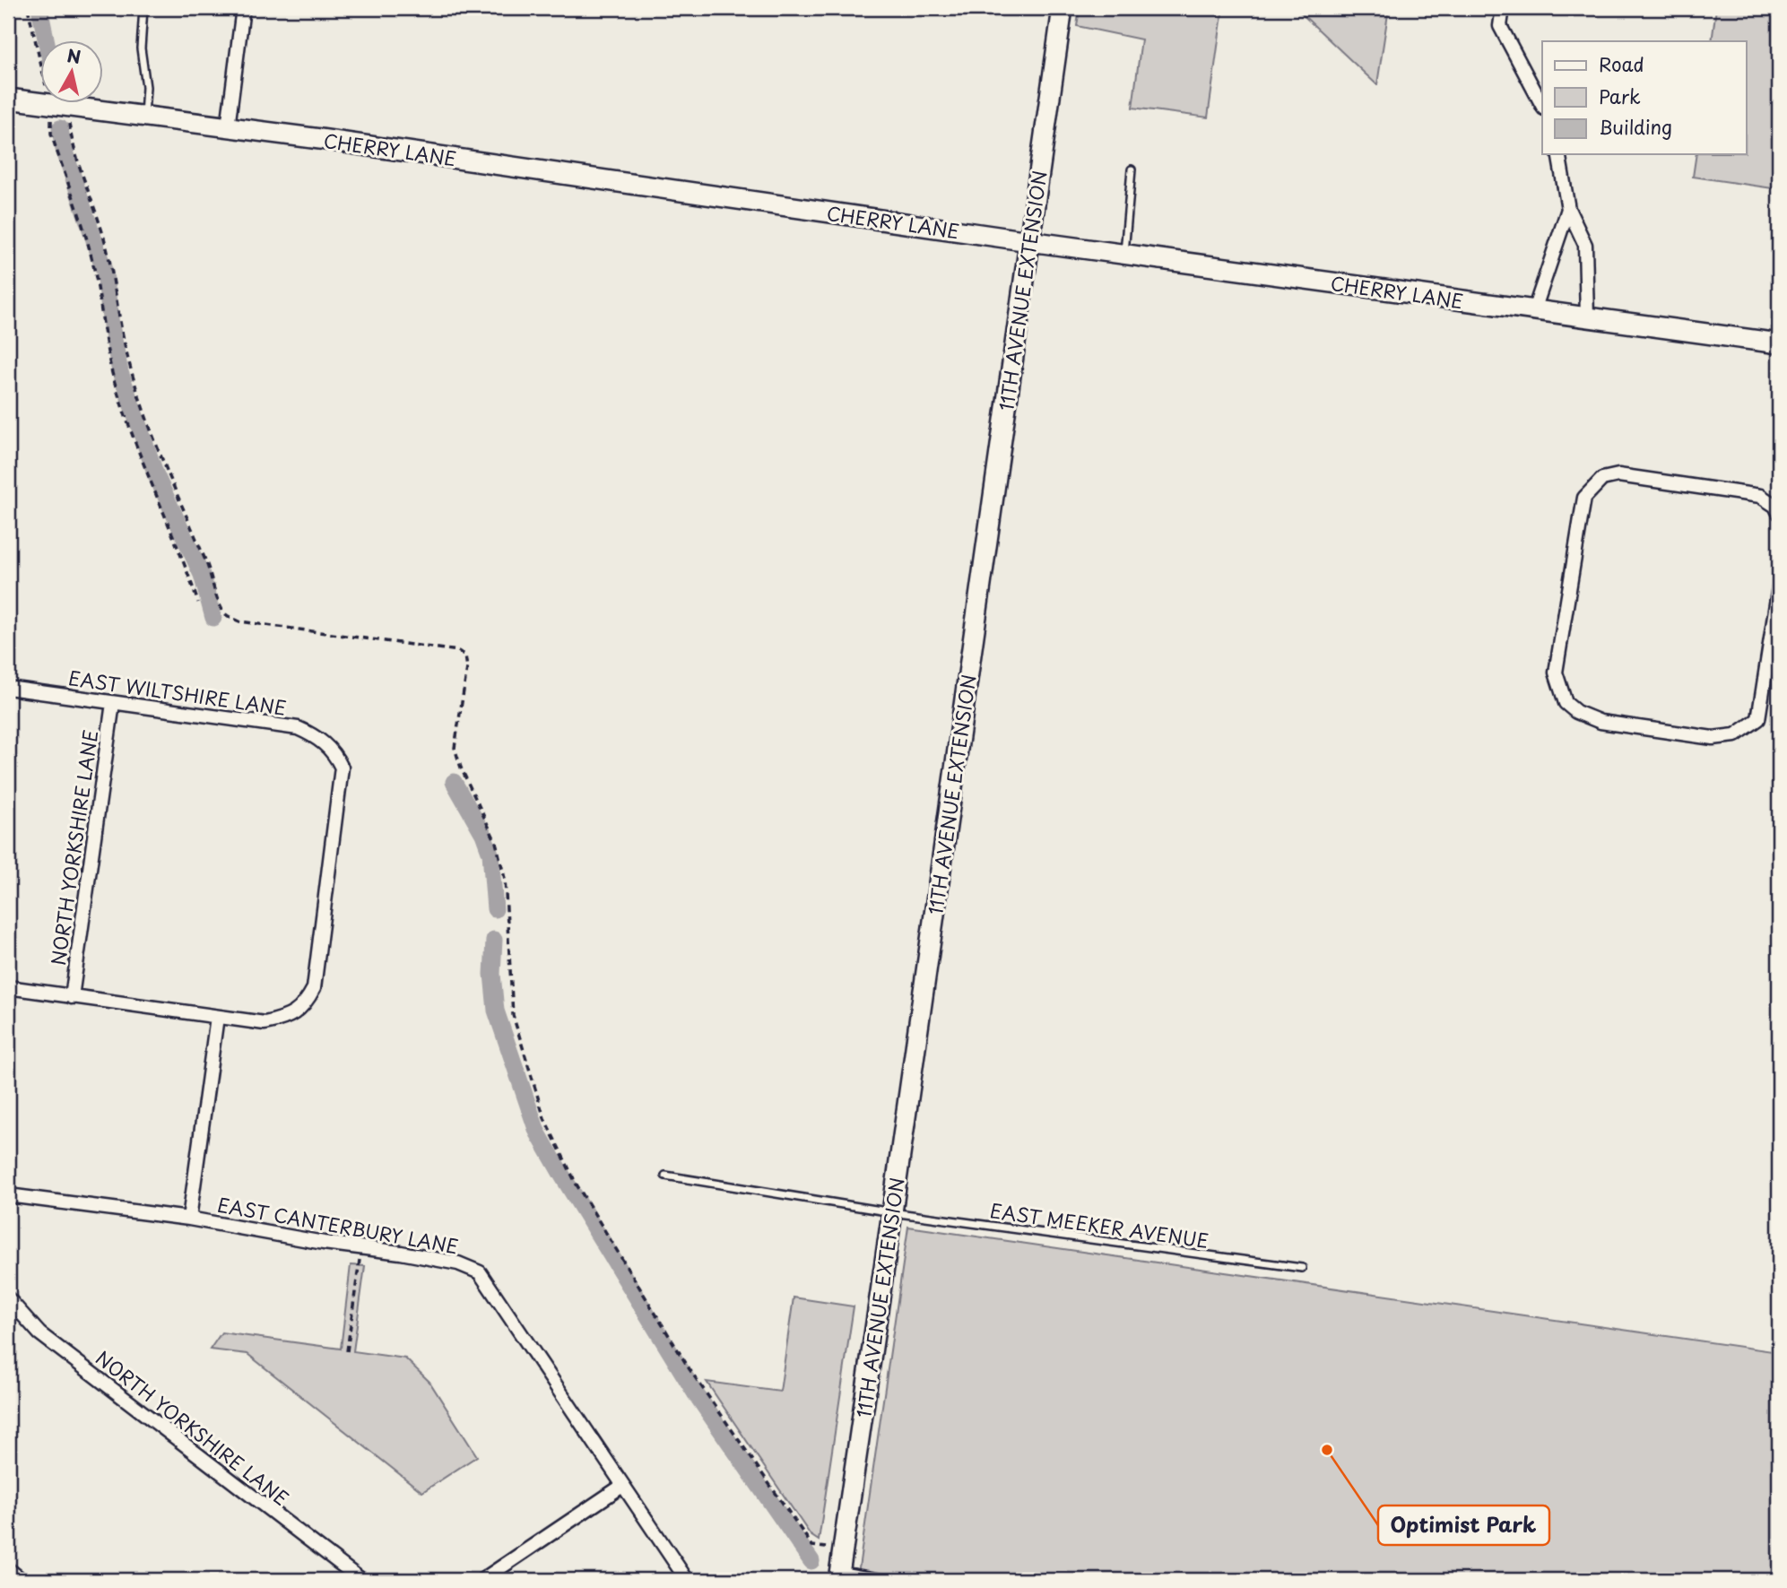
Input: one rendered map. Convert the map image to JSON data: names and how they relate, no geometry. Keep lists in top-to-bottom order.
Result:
{
  "streets": {
    "main road": ["CHERRY LANE", "11TH AVENUE EXTENSION"],
    "street": ["EAST WILTSHIRE LANE", "NORTH YORKSHIRE LANE", "EAST CANTERBURY LANE"],
    "lane": ["EAST MEEKER AVENUE"]
  },
  "crossings": [
    ["CHERRY LANE", "11TH AVENUE EXTENSION"],
    ["11TH AVENUE EXTENSION", "EAST MEEKER AVENUE"],
    ["EAST WILTSHIRE LANE", "NORTH YORKSHIRE LANE"]
  ],
  "places": ["Optimist Park"],
  "legend": ["Road", "Park", "Building"],
  "north": "top"
}
